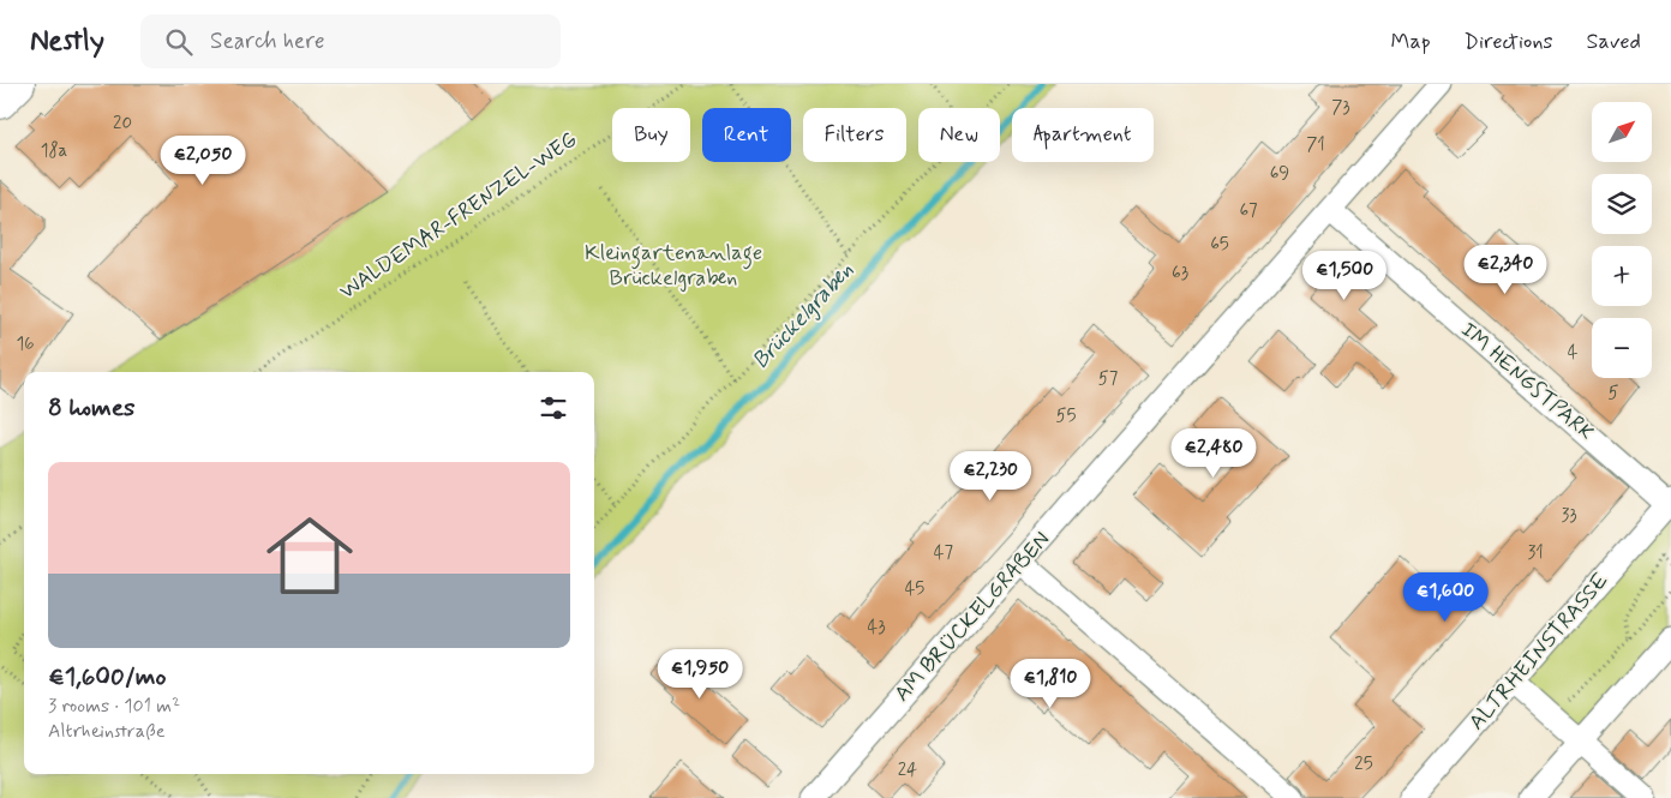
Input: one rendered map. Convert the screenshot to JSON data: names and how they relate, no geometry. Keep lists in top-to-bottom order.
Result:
{
  "streets": {
    "street": ["IM HENGSTPARK", "AM BRÜCKELGRABEN", "ALTRHEINSTRASSE"],
    "path": ["WALDEMAR-FRENZEL-WEG"]
  },
  "crossings": [
    ["IM HENGSTPARK", "AM BRÜCKELGRABEN"],
    ["IM HENGSTPARK", "ALTRHEINSTRASSE"]
  ],
  "water": ["Brückelgraben"],
  "parks": ["Kleingartenanlage Brückelgraben"],
  "house_numbers": [
    "73",
    "20",
    "71",
    "18a",
    "69",
    "67",
    "65",
    "63",
    "16",
    "4",
    "57",
    "5",
    "55",
    "33",
    "47",
    "31",
    "45",
    "43",
    "25",
    "24"
  ],
  "north": "top right",
  "page": {
    "header": "Nestly",
    "search": "Search here",
    "nav": ["Map", "Directions", "Saved"],
    "map_buttons": ["+", "−"],
    "chip": [
      "Buy",
      "Rent",
      "Filters",
      "New",
      "Apartment"
    ],
    "price": [
      "€2,050",
      "€2,340",
      "€1,500",
      "€2,480",
      "€2,230",
      "€1,600",
      "€1,950",
      "€1,810"
    ],
    "heading": "8 homes",
    "list": [
      {
        "name": "€1,600/mo",
        "note": "3 rooms · 101 m² · Altrheinstraße"
      }
    ]
  }
}
